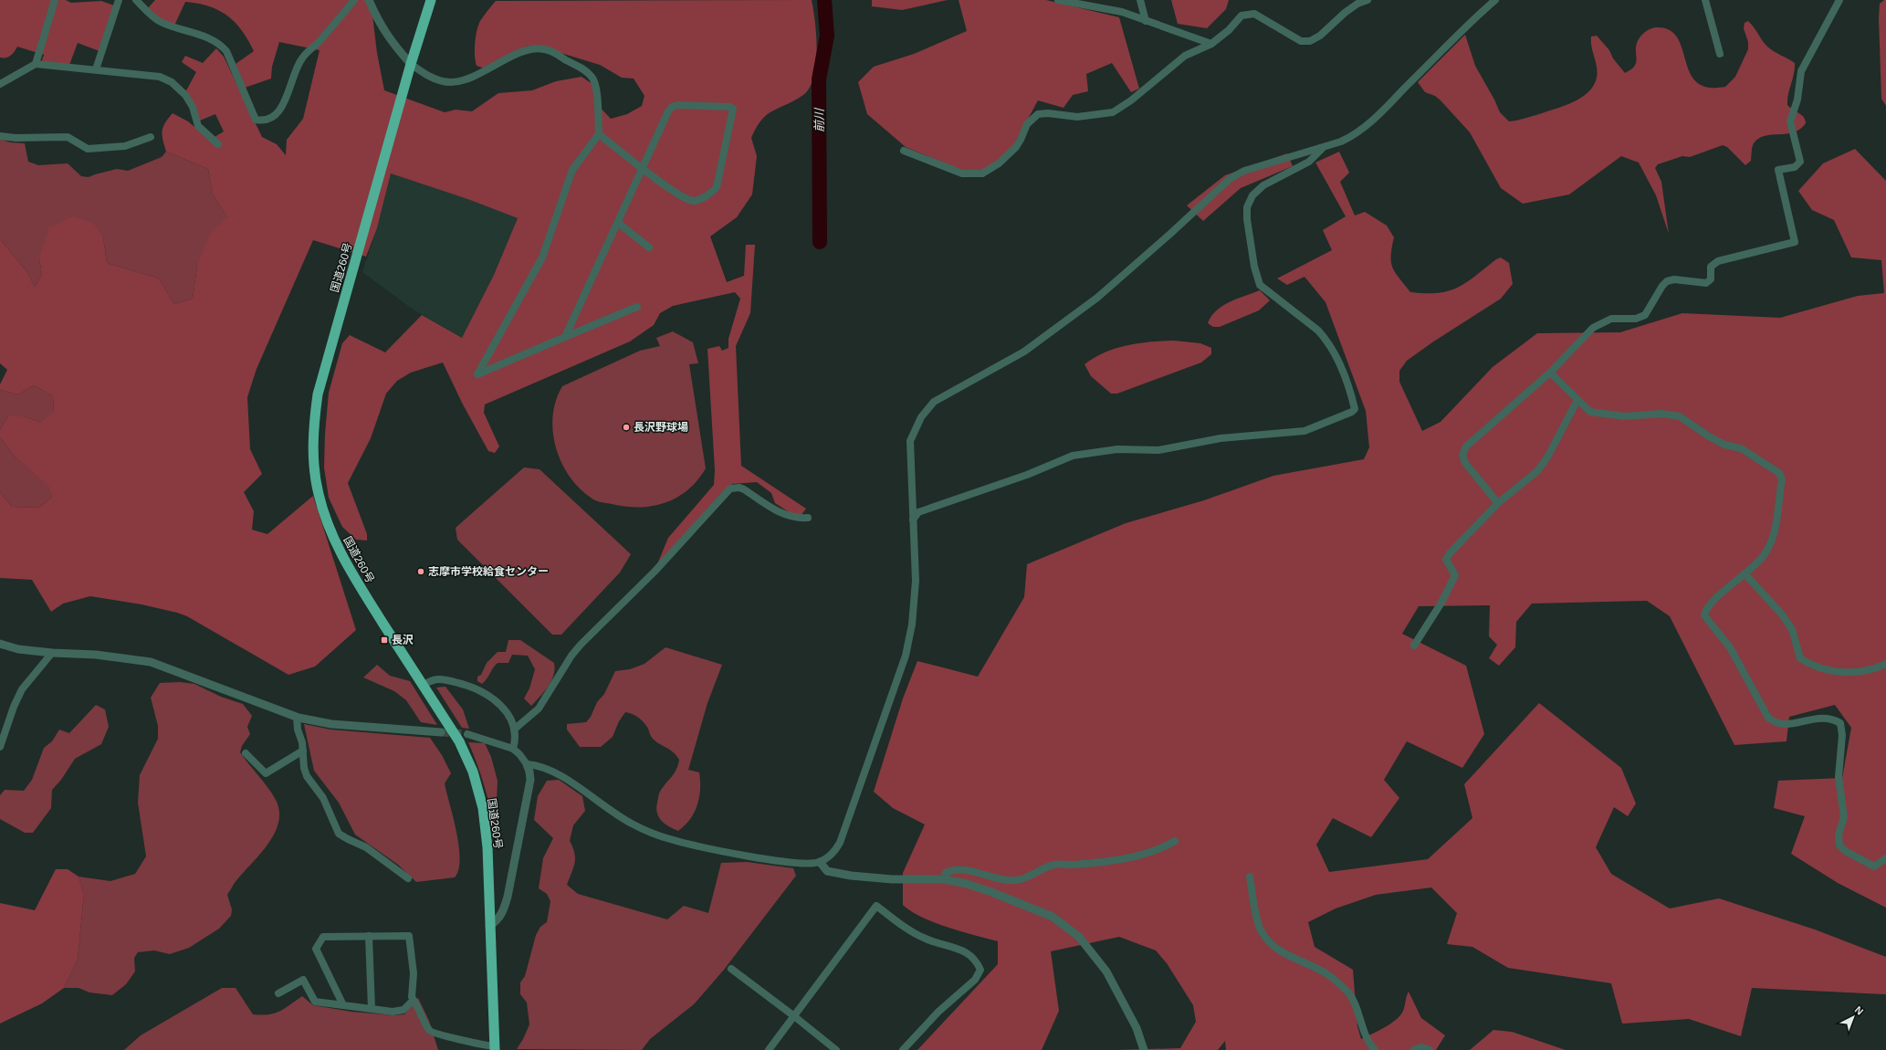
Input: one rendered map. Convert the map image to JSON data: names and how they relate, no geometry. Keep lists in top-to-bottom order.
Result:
{
  "streets": {
    "highway": ["国道260号"]
  },
  "water": ["前川"],
  "places": {
    "other": ["長沢野球場", "志摩市学校給食センター"],
    "transit": ["長沢"]
  },
  "north": "top right"
}
